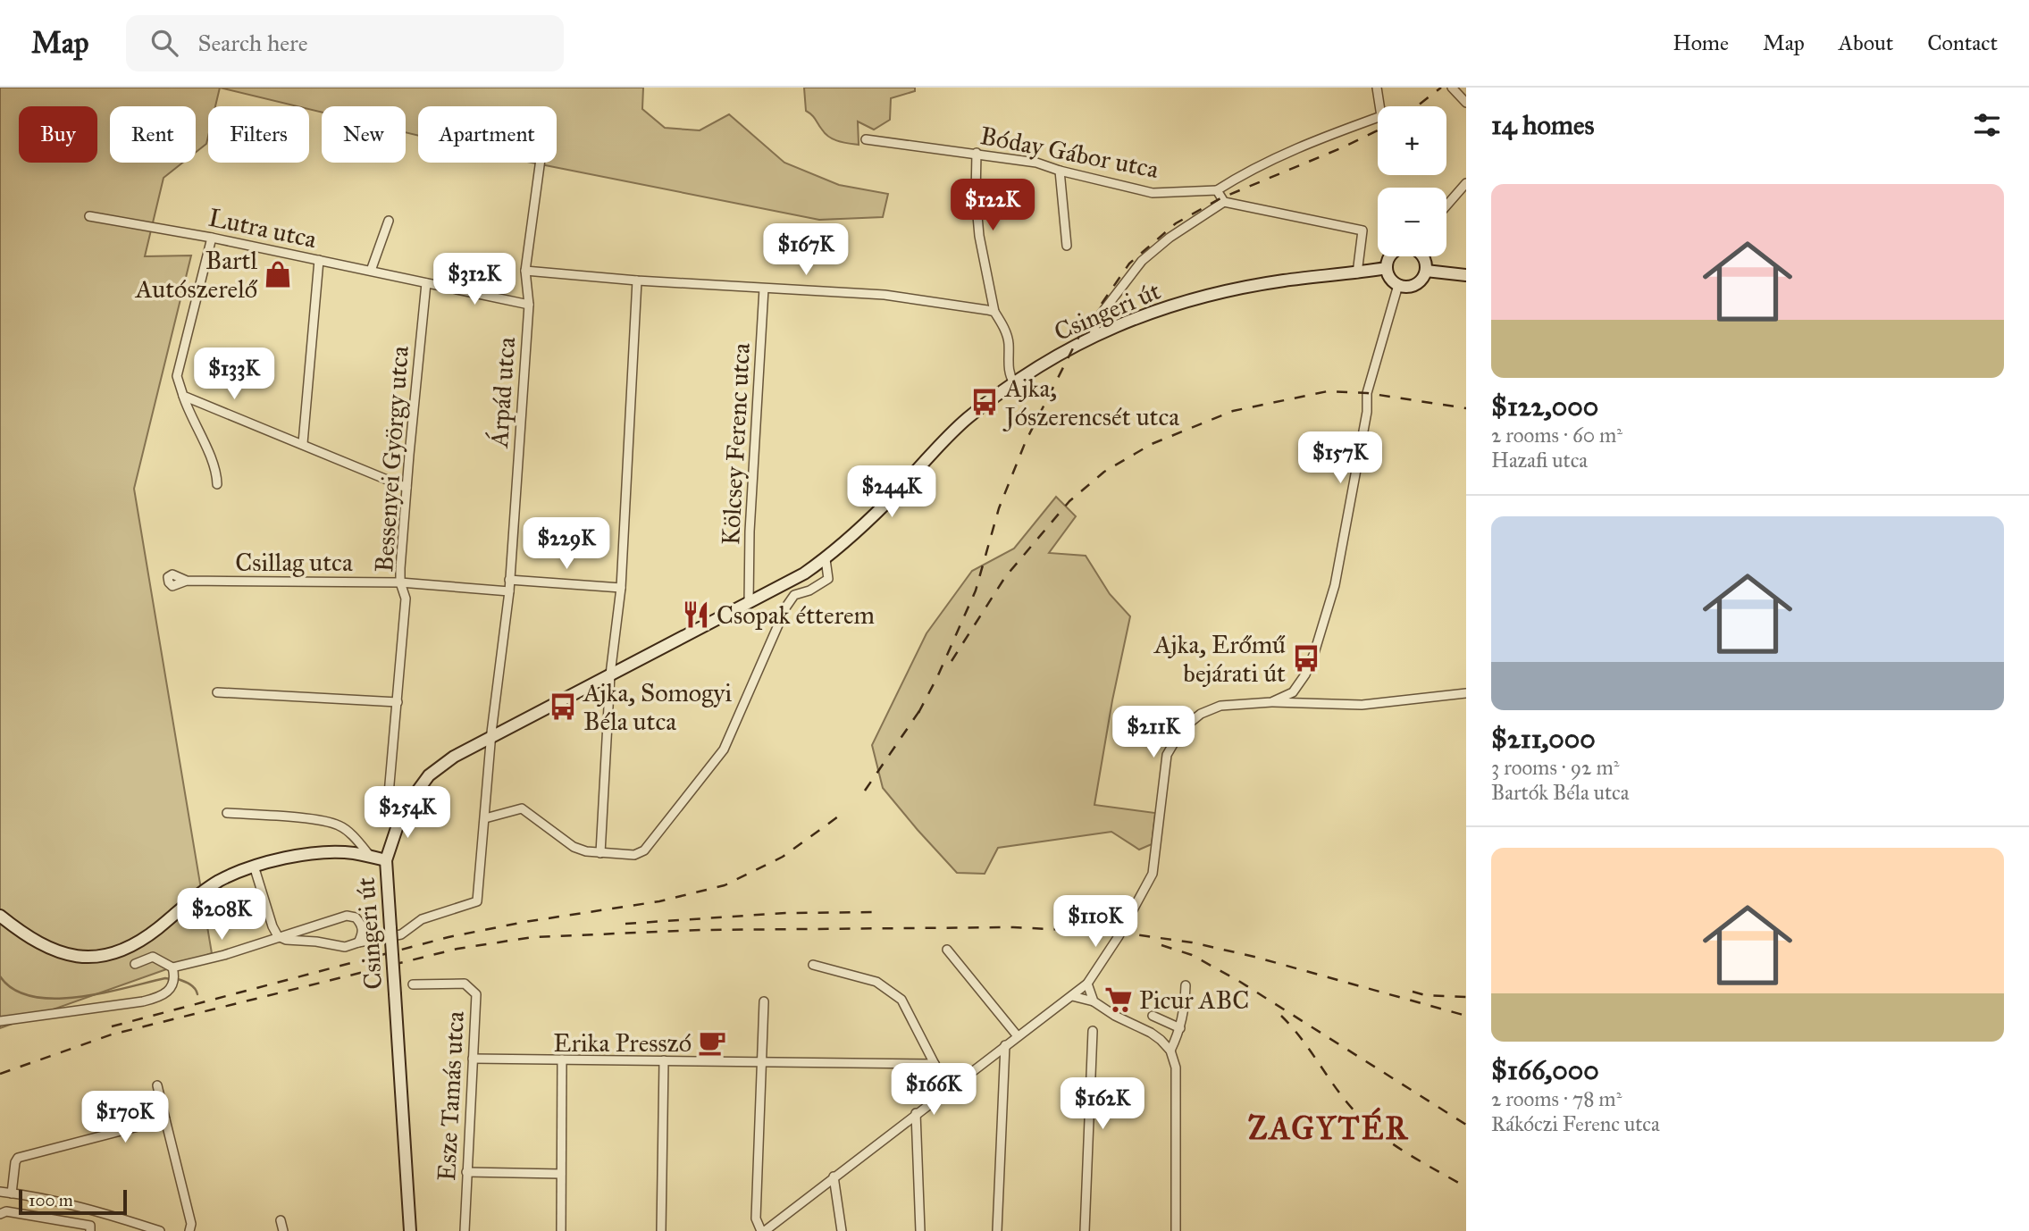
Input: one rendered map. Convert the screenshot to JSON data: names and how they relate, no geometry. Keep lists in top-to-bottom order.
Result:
{
  "streets": {
    "main road": ["Csingeri út"],
    "street": [
      "Bóday Gábor utca",
      "Lutra utca",
      "Árpád utca",
      "Kölcsey Ferenc utca",
      "Bessenyei György utca",
      "Csillag utca",
      "Esze Tamás utca"
    ]
  },
  "crossings": [
    ["Lutra utca", "Bessenyei György utca"],
    ["Csingeri út", "Árpád utca"],
    ["Csingeri út", "Kölcsey Ferenc utca"],
    ["Csingeri út", "Bessenyei György utca"],
    ["Bessenyei György utca", "Csillag utca"]
  ],
  "districts": ["ZAGYTÉR"],
  "places": {
    "shop": ["Bartl Autószerelő"],
    "bus stop": ["Ajka, Jószerencsét utca", "Ajka, Erőmű bejárati út", "Ajka, Somogyi Béla utca"],
    "restaurant": ["Csopak étterem"],
    "supermarket": ["Picur ABC"],
    "cafe": ["Erika Presszó"]
  },
  "scale_bar": "100 m",
  "page": {
    "header": "Map",
    "search": "Search here",
    "nav": [
      "Home",
      "Map",
      "About",
      "Contact"
    ],
    "heading": "14 homes",
    "map_buttons": ["+", "−"],
    "chip": [
      "Buy",
      "Rent",
      "Filters",
      "New",
      "Apartment"
    ],
    "list": [
      {
        "name": "$122,000",
        "note": "2 rooms · 60 m² · Hazafi utca"
      },
      {
        "name": "$211,000",
        "note": "3 rooms · 92 m² · Bartók Béla utca"
      },
      {
        "name": "$166,000",
        "note": "2 rooms · 78 m² · Rákóczi Ferenc utca"
      }
    ],
    "price": [
      "$122K",
      "$167K",
      "$312K",
      "$133K",
      "$157K",
      "$244K",
      "$229K",
      "$211K",
      "$254K",
      "$208K",
      "$110K",
      "$166K",
      "$162K",
      "$170K"
    ],
    "scale": "100 m"
  }
}
